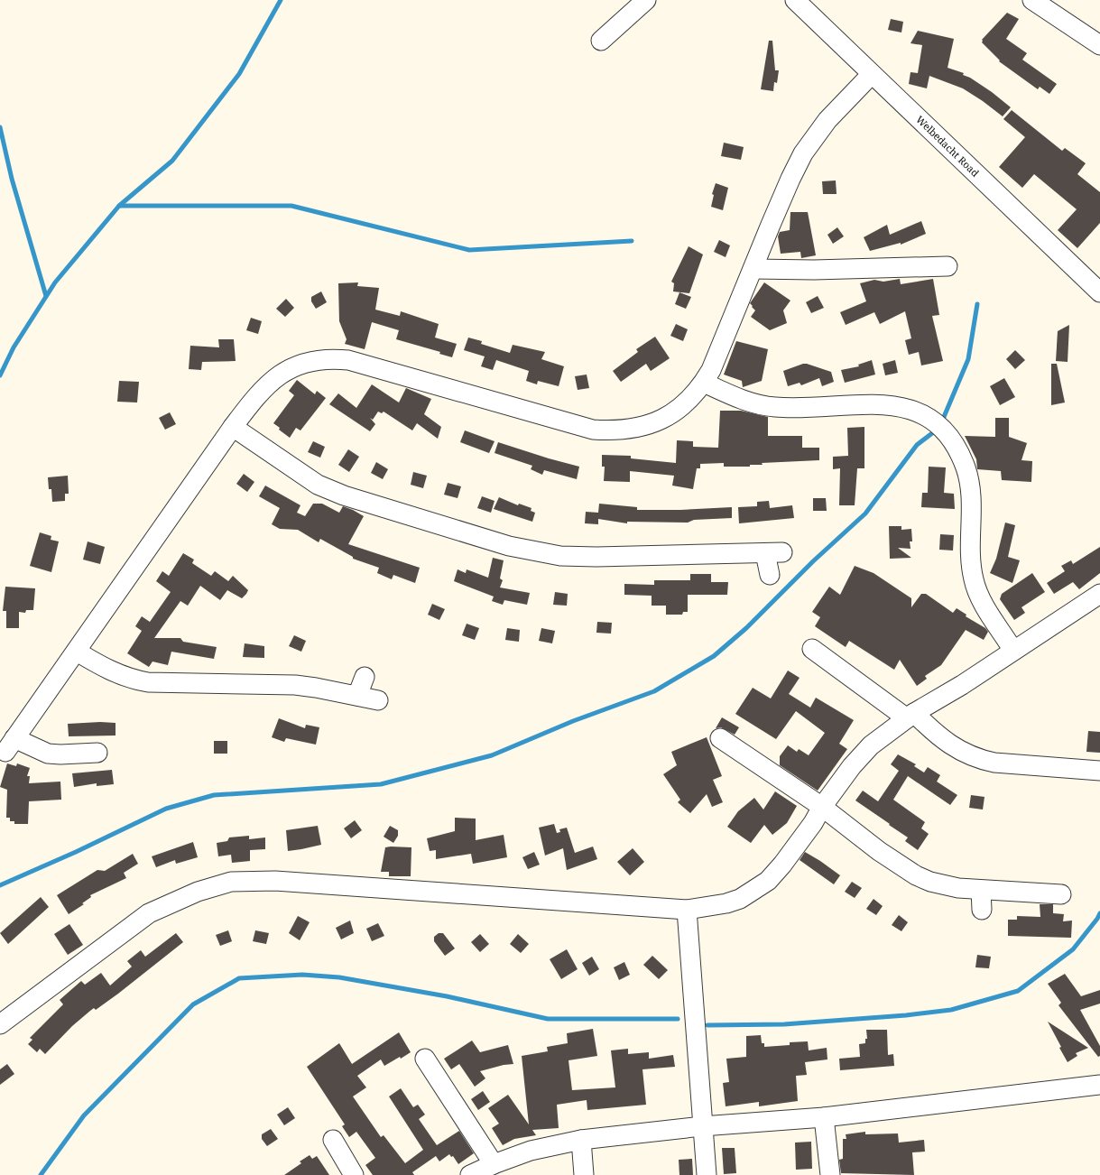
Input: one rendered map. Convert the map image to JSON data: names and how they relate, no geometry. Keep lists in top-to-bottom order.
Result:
{
  "streets": {
    "street": ["Welbedacht Road"]
  }
}
